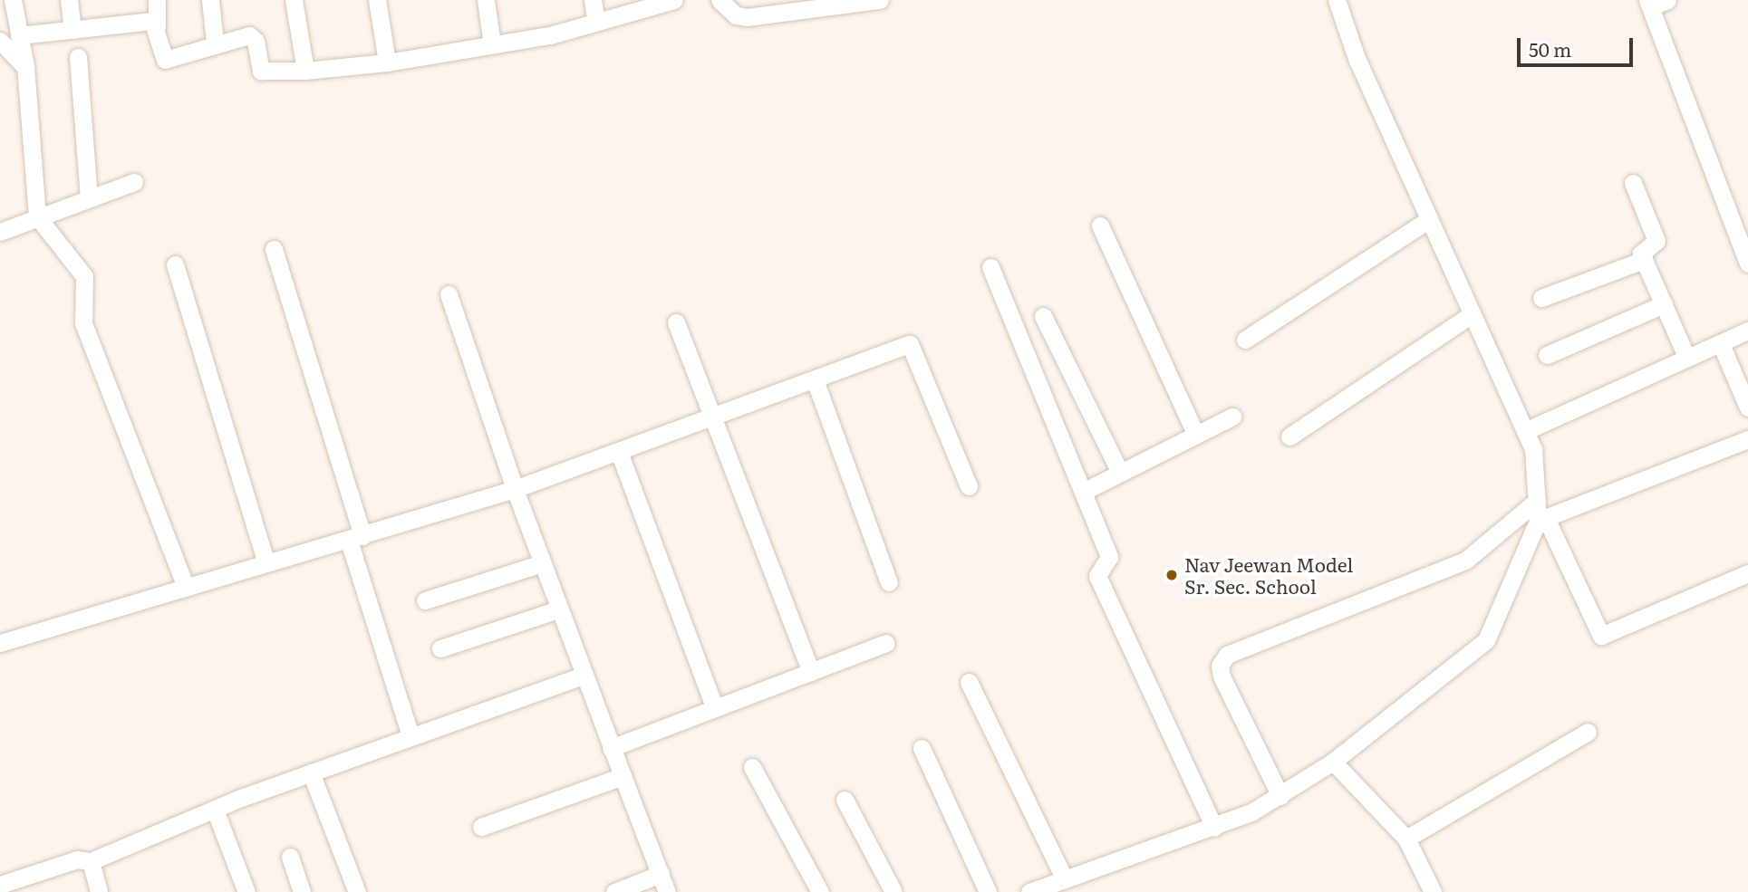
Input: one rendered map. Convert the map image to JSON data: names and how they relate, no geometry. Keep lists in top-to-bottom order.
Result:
{
  "places": ["Nav Jeewan Model Sr. Sec. School"],
  "scale_bar": "50 m"
}
